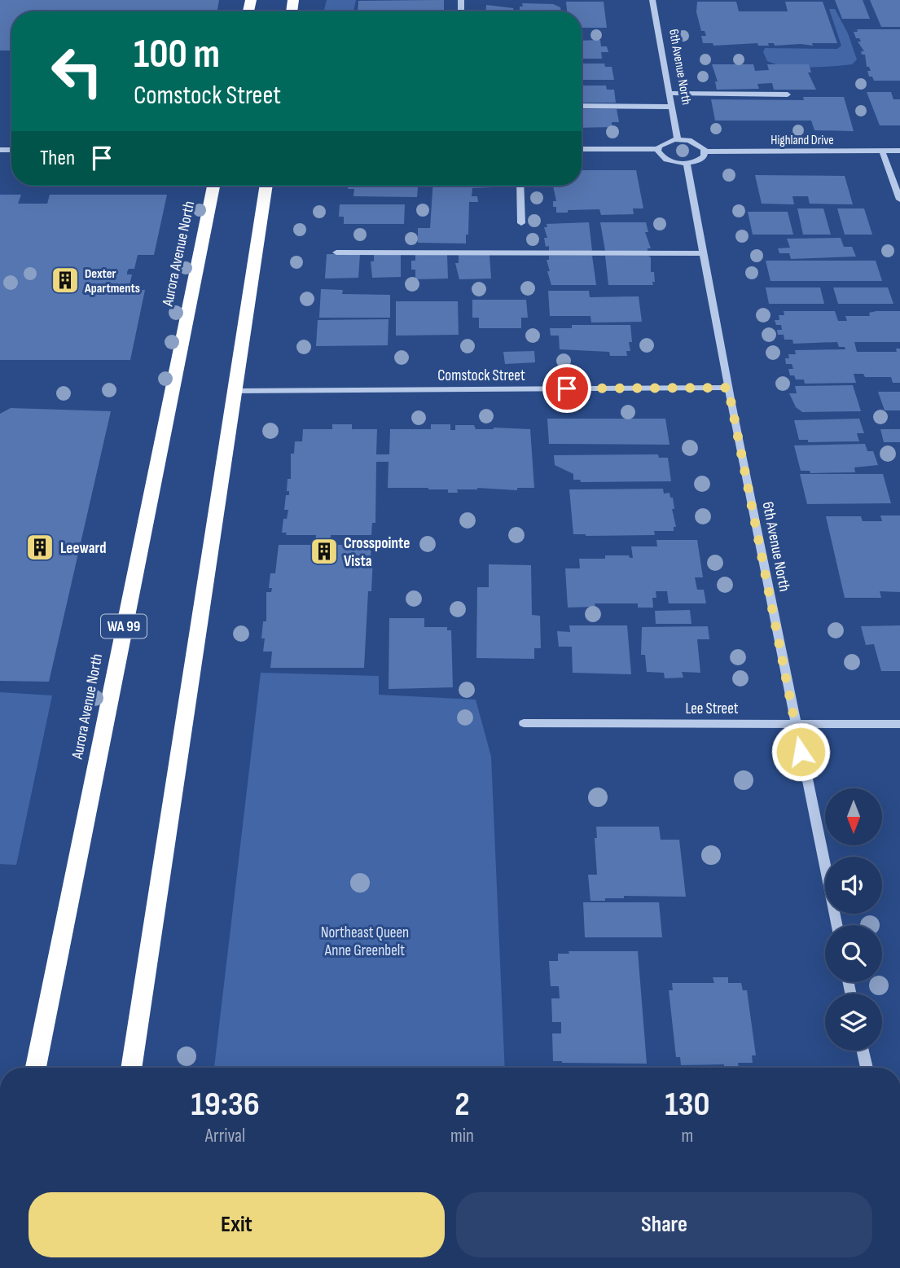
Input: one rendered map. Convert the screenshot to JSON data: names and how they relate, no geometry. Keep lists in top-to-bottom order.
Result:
{
  "streets": {
    "highway": ["Aurora Avenue North", "WA 99"],
    "street": [
      "6th Avenue North",
      "Highland Drive",
      "Comstock Street",
      "Lee Street"
    ]
  },
  "crossings": [
    ["6th Avenue North", "Comstock Street"],
    ["6th Avenue North", "Lee Street"]
  ],
  "parks": ["Northeast Queen Anne Greenbelt"],
  "places": {
    "building": ["Dexter Apartments", "Leeward", "Crosspointe Vista"]
  },
  "north": "bottom",
  "page": {
    "turn": ["100 m", "Comstock Street"],
    "then": "Then",
    "eta": [
      "19:36",
      "Arrival",
      "2",
      "min",
      "130",
      "m"
    ],
    "buttons": ["Exit", "Share"]
  }
}
